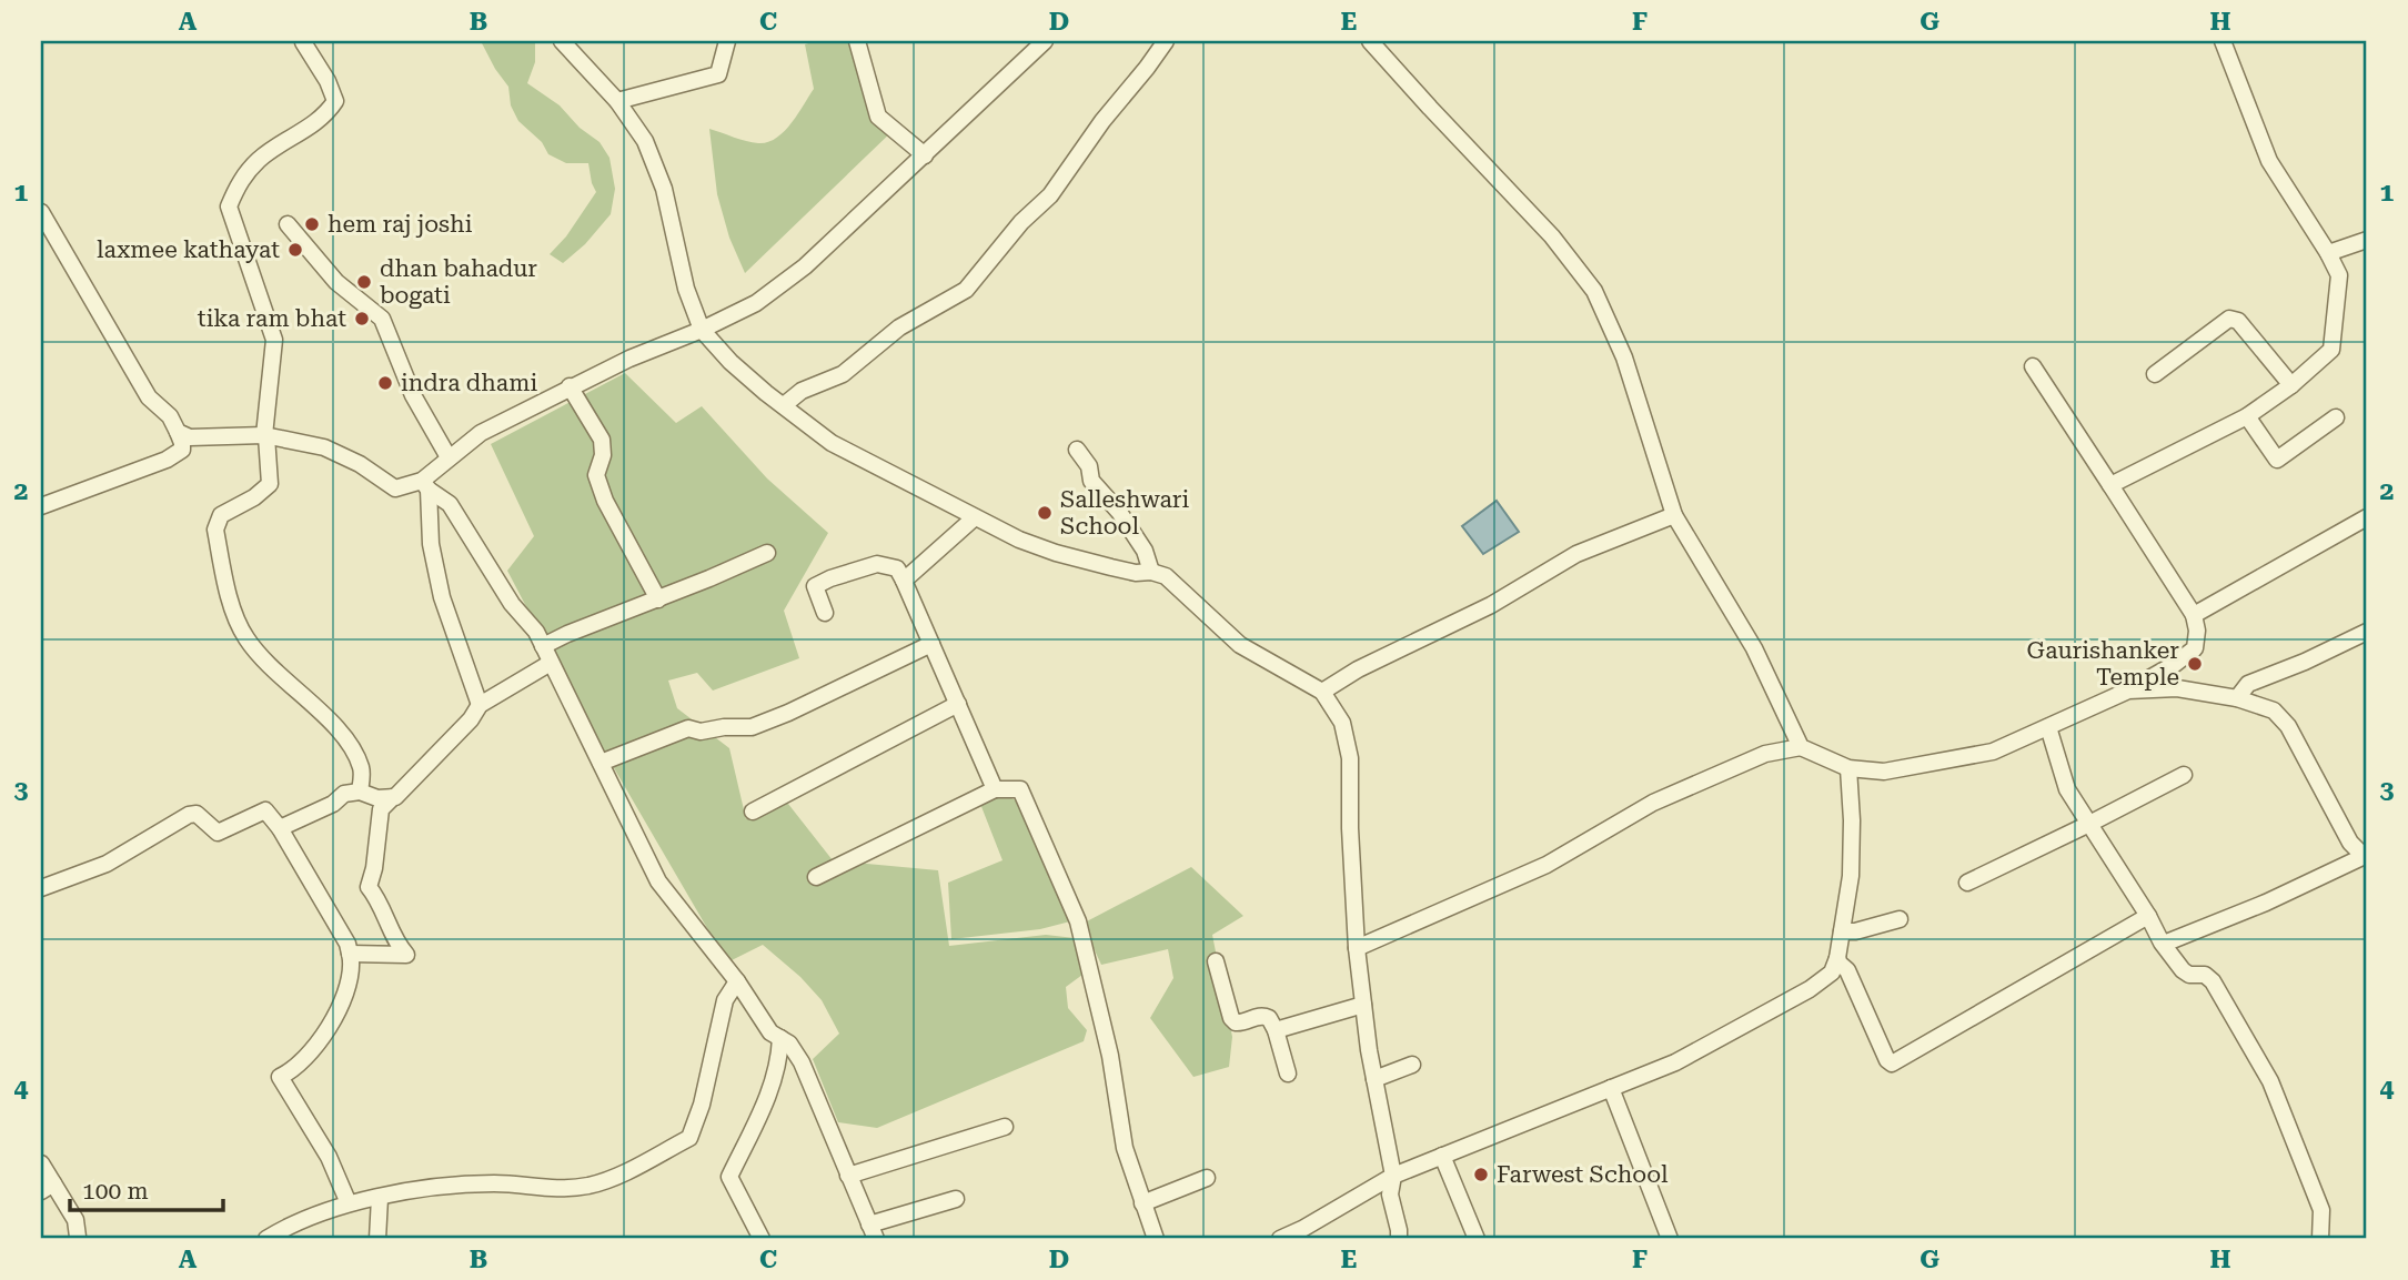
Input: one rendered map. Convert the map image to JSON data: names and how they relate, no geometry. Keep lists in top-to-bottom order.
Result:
{
  "places": [
    "hem raj joshi",
    "laxmee kathayat",
    "dhan bahadur bogati",
    "tika ram bhat",
    "indra dhami",
    "Salleshwari School",
    "Gaurishanker Temple",
    "Farwest School"
  ],
  "scale_bar": "100 m",
  "grid": {
    "columns": [
      "A",
      "B",
      "C",
      "D",
      "E",
      "F",
      "G",
      "H"
    ],
    "rows": [
      "1",
      "2",
      "3",
      "4"
    ]
  }
}
